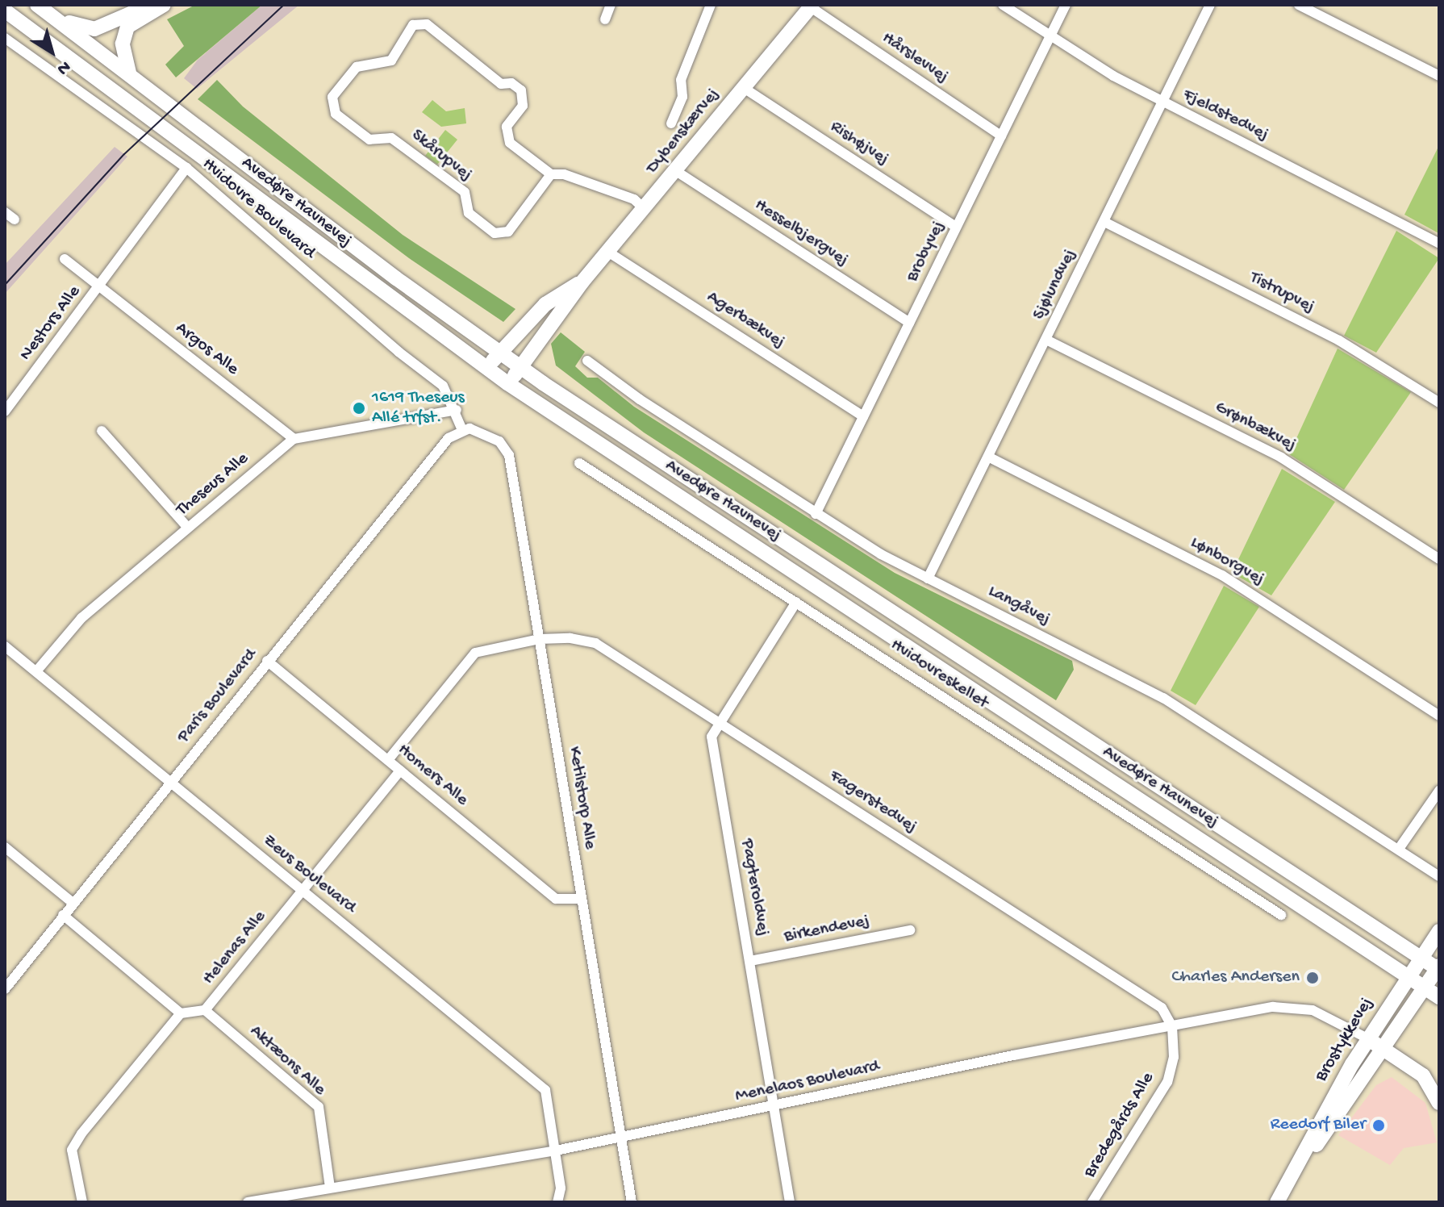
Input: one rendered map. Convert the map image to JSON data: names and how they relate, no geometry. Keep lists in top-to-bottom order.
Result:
{
  "streets": {
    "street": [
      "Hårslevvej",
      "Fjeldstedvej",
      "Dybenskærvej",
      "Rishøjvej",
      "Skårupvej",
      "Avedøre Havnevej",
      "Hvidovre Boulevard",
      "Hesselbjergvej",
      "Brobyvej",
      "Sjølundvej",
      "Tistrupvej",
      "Agerbækvej",
      "Nestors Alle",
      "Argos Alle",
      "Grønbækvej",
      "Theseus Alle",
      "Lønborgvej",
      "Langåvej",
      "Hvidovreskellet",
      "Paris Boulevard",
      "Homers Alle",
      "Ketilstorp Alle",
      "Fagerstedvej",
      "Zeus Boulevard",
      "Pagteroldvej",
      "Birkendevej",
      "Helenas Alle",
      "Brostykkevej",
      "Aktæons Alle",
      "Menelaos Boulevard",
      "Bredegårds Alle"
    ]
  },
  "crossings": [
    ["Hårslevvej", "Dybenskærvej"],
    ["Hårslevvej", "Brobyvej"],
    ["Fjeldstedvej", "Brobyvej"],
    ["Fjeldstedvej", "Sjølundvej"],
    ["Dybenskærvej", "Rishøjvej"],
    ["Dybenskærvej", "Skårupvej"],
    ["Dybenskærvej", "Avedøre Havnevej"],
    ["Dybenskærvej", "Hesselbjergvej"],
    ["Dybenskærvej", "Agerbækvej"],
    ["Rishøjvej", "Brobyvej"],
    ["Avedøre Havnevej", "Brostykkevej"],
    ["Hvidovre Boulevard", "Nestors Alle"],
    ["Hvidovre Boulevard", "Theseus Alle"],
    ["Hvidovre Boulevard", "Paris Boulevard"],
    ["Hvidovre Boulevard", "Ketilstorp Alle"],
    ["Hesselbjergvej", "Brobyvej"],
    ["Brobyvej", "Agerbækvej"],
    ["Brobyvej", "Langåvej"],
    ["Sjølundvej", "Tistrupvej"],
    ["Sjølundvej", "Grønbækvej"],
    ["Sjølundvej", "Lønborgvej"],
    ["Sjølundvej", "Langåvej"],
    ["Nestors Alle", "Argos Alle"],
    ["Argos Alle", "Theseus Alle"],
    ["Theseus Alle", "Zeus Boulevard"],
    ["Hvidovreskellet", "Pagteroldvej"],
    ["Paris Boulevard", "Homers Alle"],
    ["Paris Boulevard", "Ketilstorp Alle"],
    ["Paris Boulevard", "Zeus Boulevard"],
    ["Homers Alle", "Ketilstorp Alle"],
    ["Homers Alle", "Helenas Alle"],
    ["Ketilstorp Alle", "Fagerstedvej"],
    ["Ketilstorp Alle", "Menelaos Boulevard"],
    ["Fagerstedvej", "Pagteroldvej"],
    ["Fagerstedvej", "Menelaos Boulevard"],
    ["Fagerstedvej", "Bredegårds Alle"],
    ["Zeus Boulevard", "Helenas Alle"],
    ["Zeus Boulevard", "Menelaos Boulevard"],
    ["Pagteroldvej", "Birkendevej"],
    ["Pagteroldvej", "Menelaos Boulevard"],
    ["Helenas Alle", "Aktæons Alle"],
    ["Brostykkevej", "Menelaos Boulevard"],
    ["Aktæons Alle", "Menelaos Boulevard"],
    ["Menelaos Boulevard", "Bredegårds Alle"]
  ],
  "places": ["1619 Theseus Allé trfst.", "Charles Andersen", "Reedorf Biler"],
  "north": "bottom right"
}
